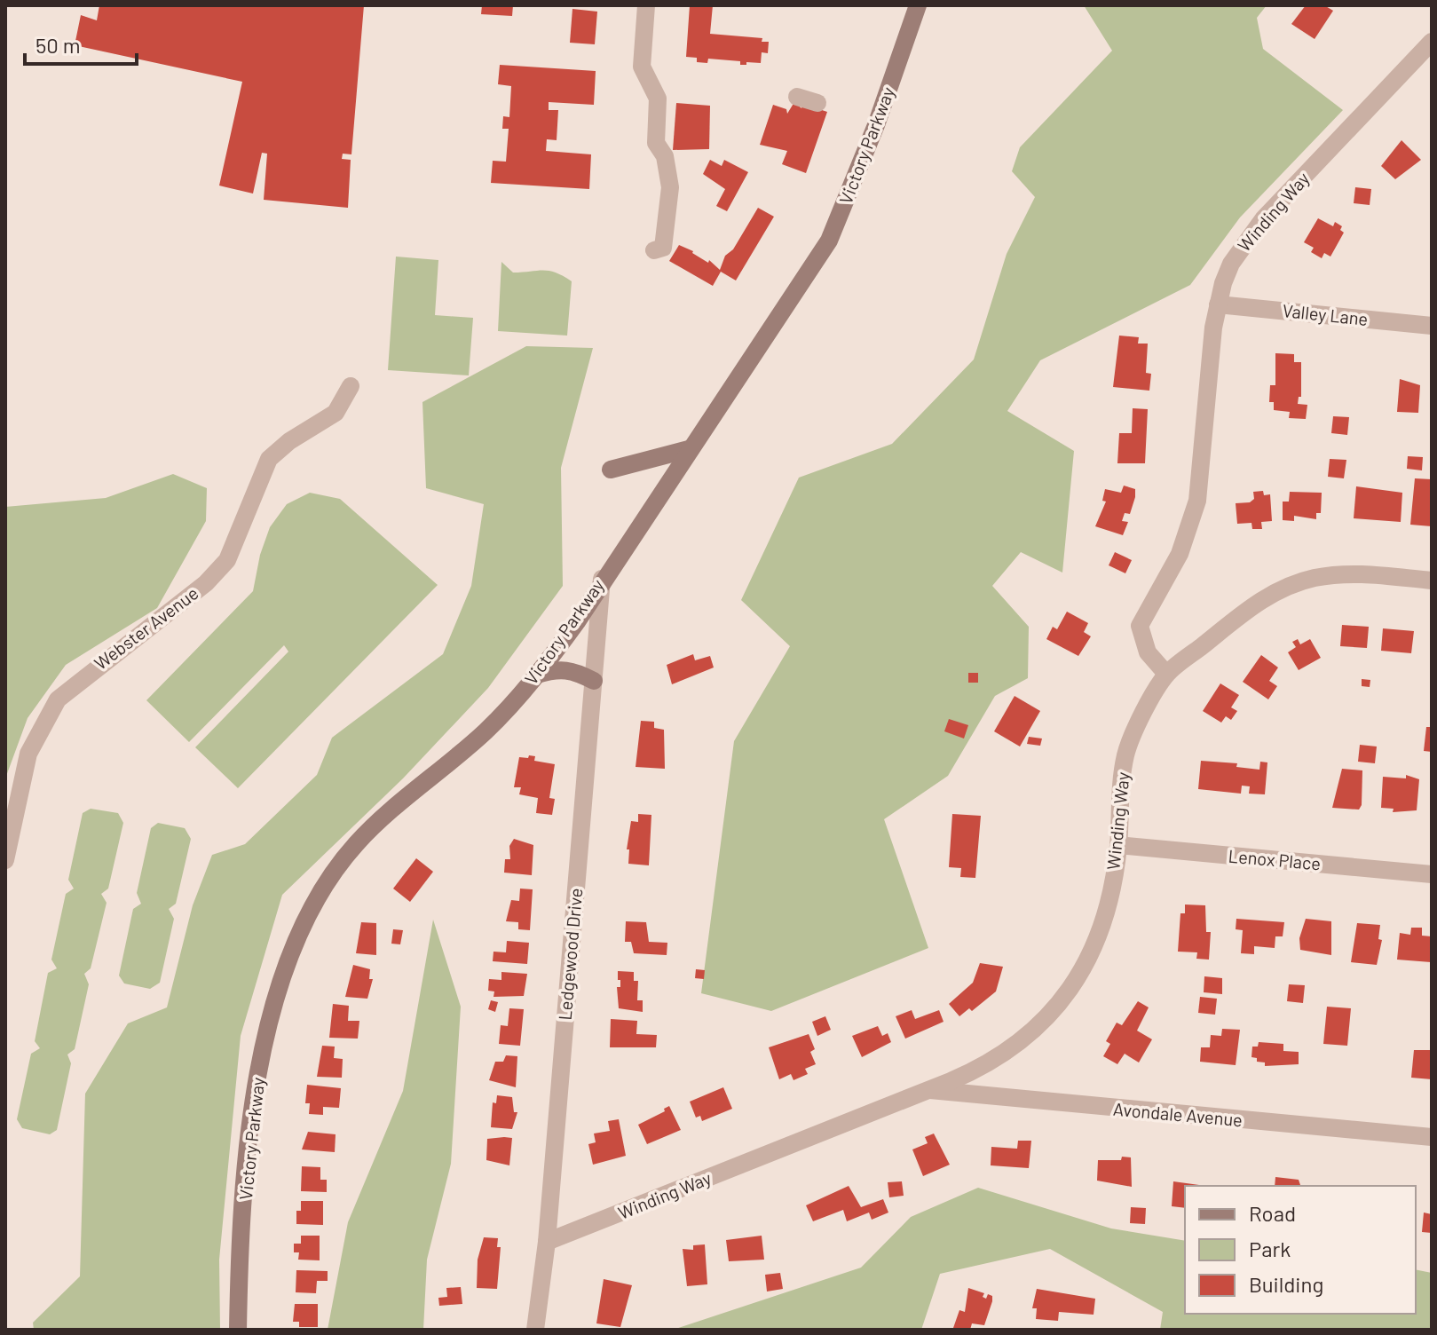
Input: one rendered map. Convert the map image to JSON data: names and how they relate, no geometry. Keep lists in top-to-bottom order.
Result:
{
  "streets": {
    "street": [
      "Victory Parkway",
      "Winding Way",
      "Valley Lane",
      "Webster Avenue",
      "Lenox Place",
      "Ledgewood Drive",
      "Avondale Avenue"
    ]
  },
  "crossings": [
    ["Victory Parkway", "Ledgewood Drive"],
    ["Winding Way", "Valley Lane"],
    ["Winding Way", "Lenox Place"],
    ["Winding Way", "Ledgewood Drive"],
    ["Winding Way", "Avondale Avenue"]
  ],
  "legend": ["Road", "Park", "Building"],
  "scale_bar": "50 m"
}
